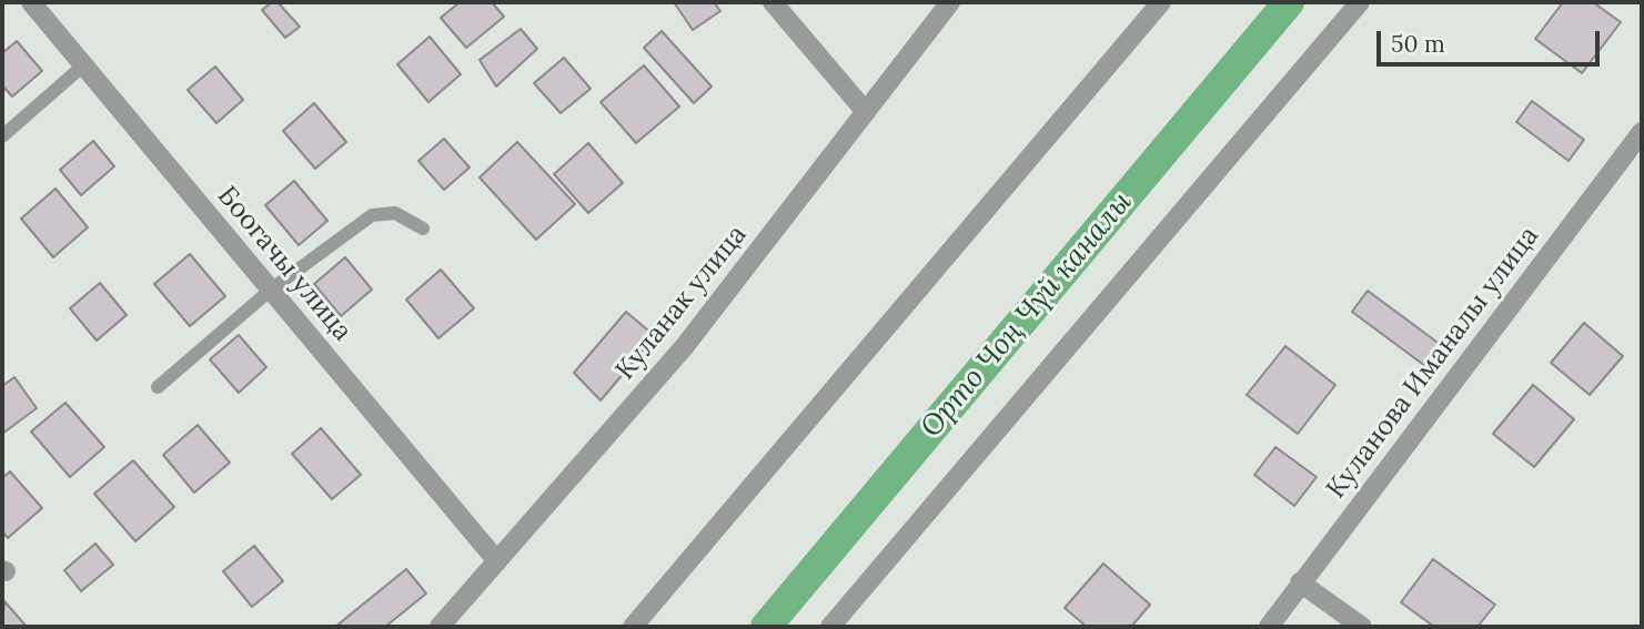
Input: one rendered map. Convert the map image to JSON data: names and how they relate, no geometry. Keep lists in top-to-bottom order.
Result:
{
  "streets": {
    "street": ["Боогачы улица", "Куланак улица", "Куланова Иманалы улица"]
  },
  "crossings": [
    ["Боогачы улица", "Куланак улица"]
  ],
  "water": ["Орто Чоң Чүй каналы"],
  "scale_bar": "50 m"
}
